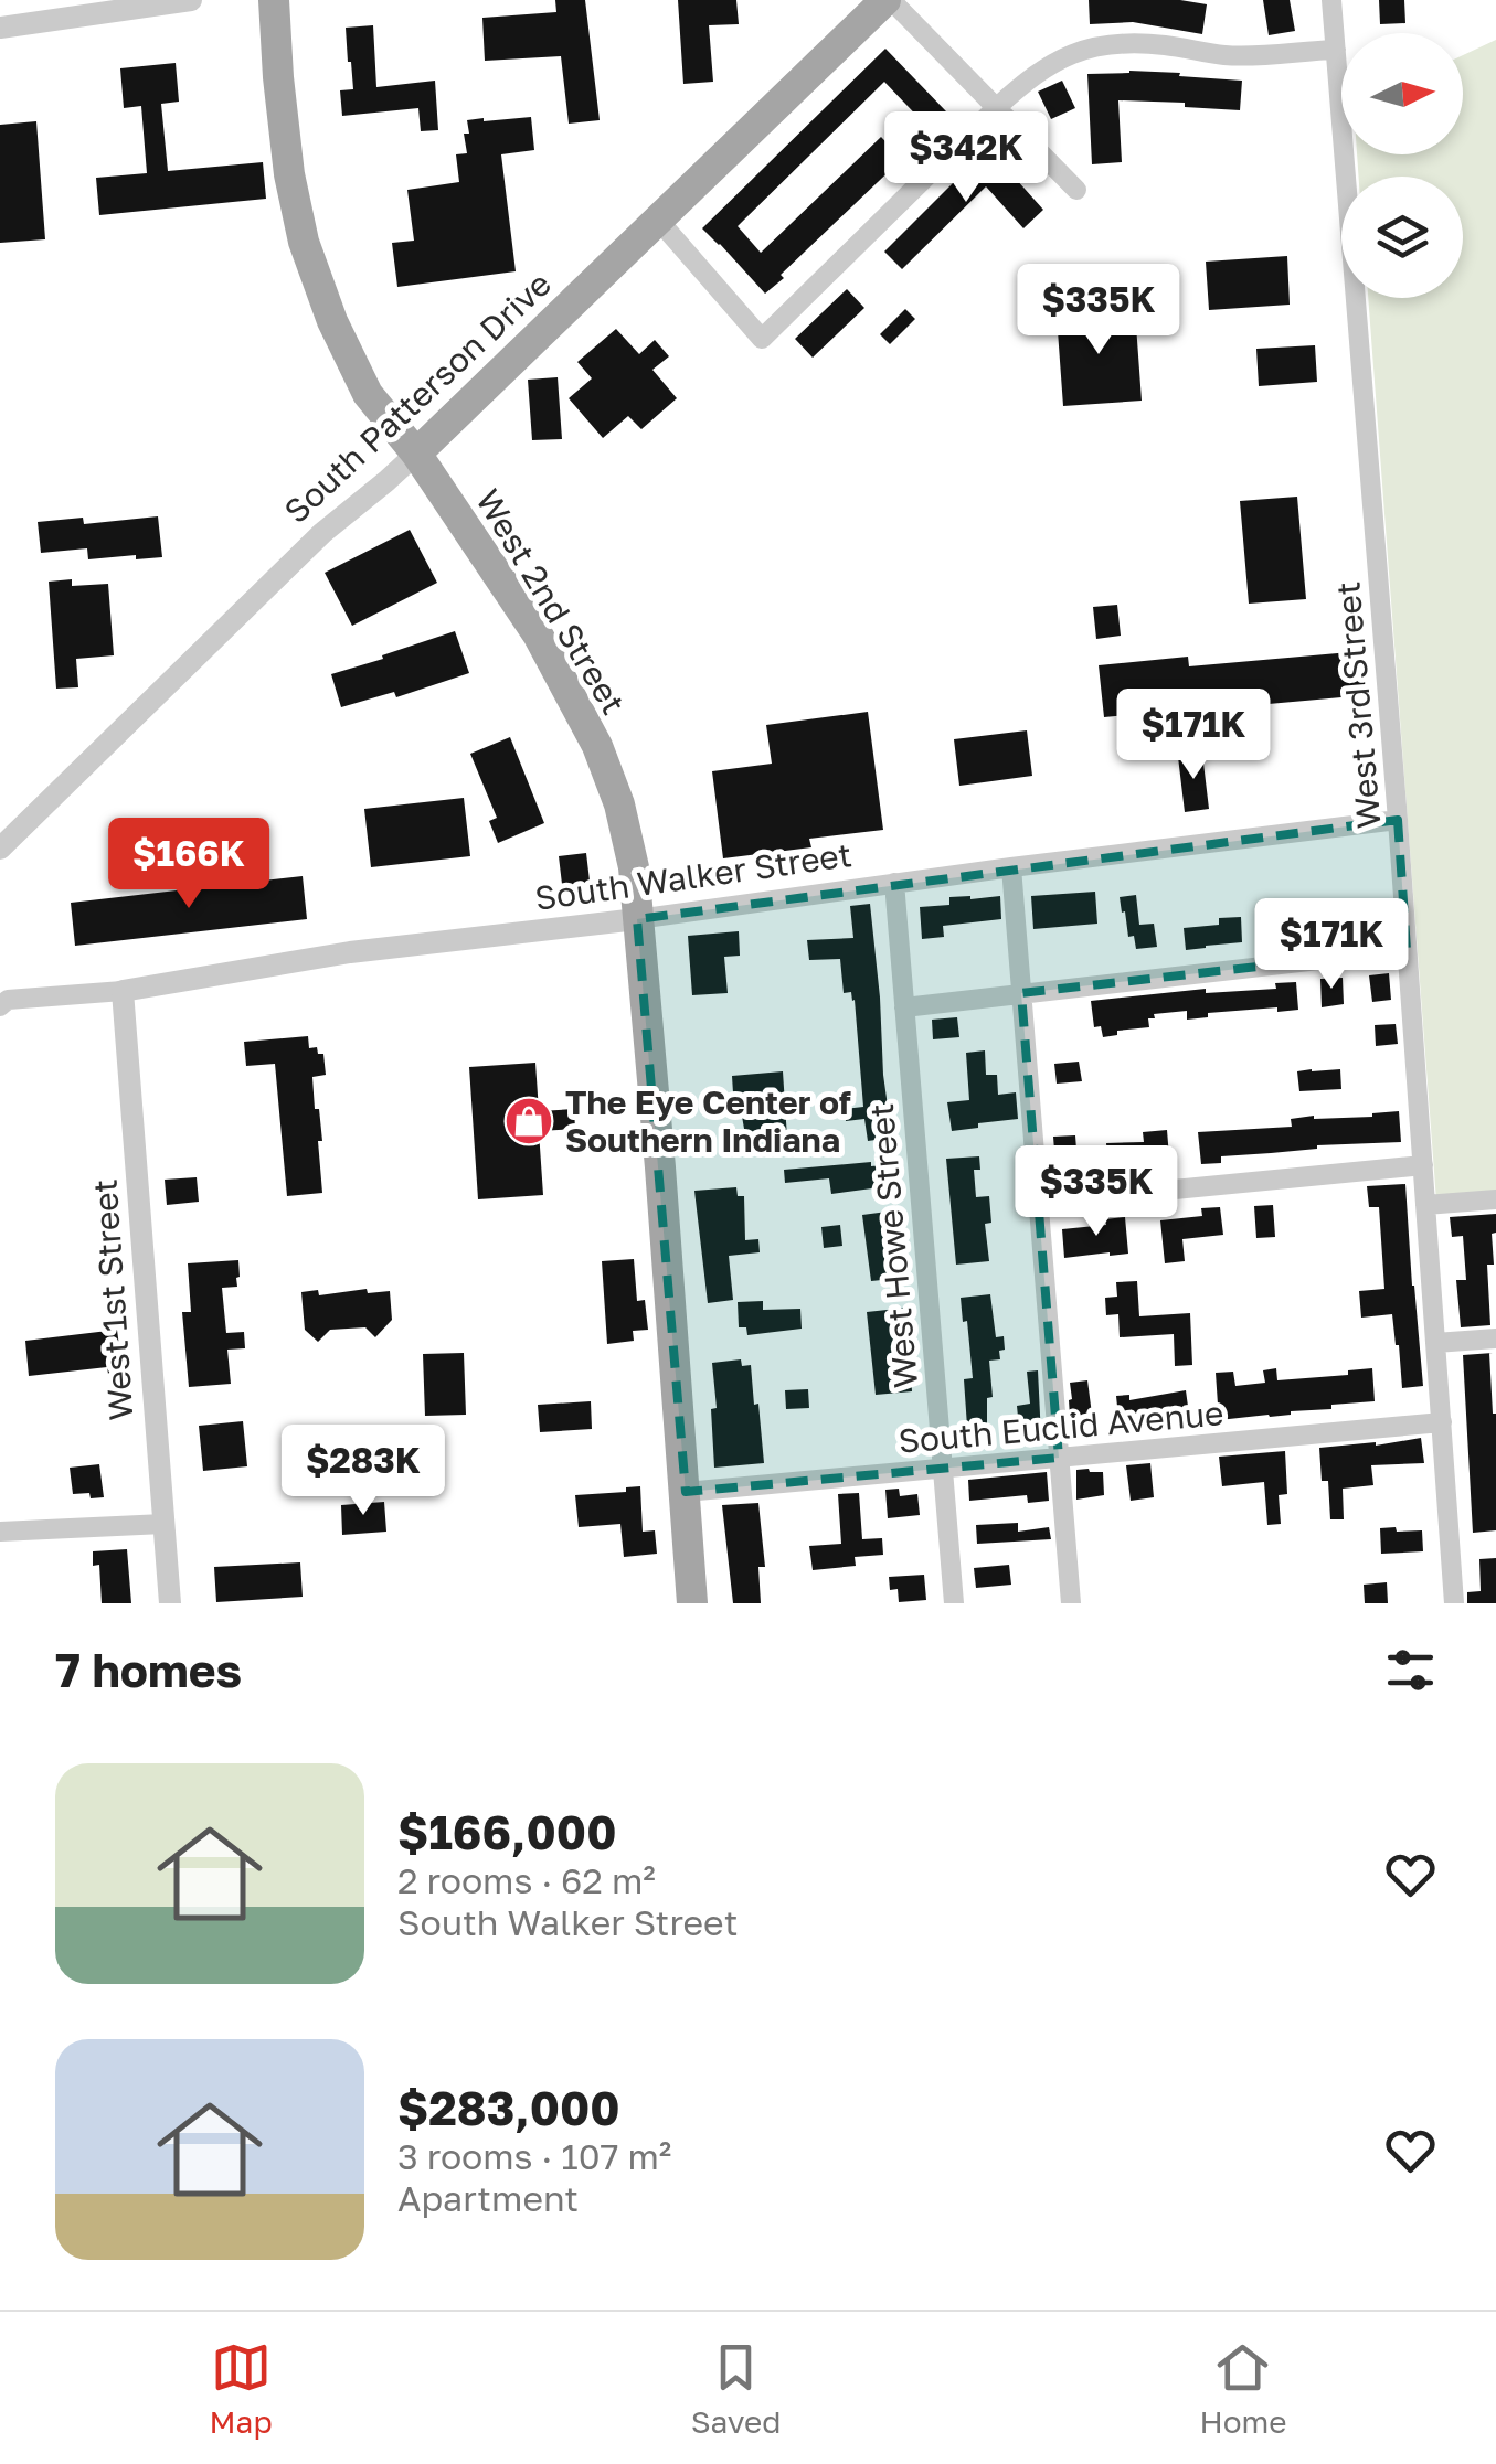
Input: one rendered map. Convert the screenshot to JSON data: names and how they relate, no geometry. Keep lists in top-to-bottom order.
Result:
{
  "streets": {
    "main road": ["South Patterson Drive", "West 2nd Street"],
    "street": [
      "West 3rd Street",
      "South Walker Street",
      "West Howe Street",
      "West 1st Street",
      "South Euclid Avenue"
    ]
  },
  "crossings": [
    ["South Patterson Drive", "West 2nd Street"],
    ["West 2nd Street", "South Walker Street"],
    ["West 2nd Street", "South Euclid Avenue"],
    ["West 3rd Street", "South Walker Street"],
    ["West 3rd Street", "South Euclid Avenue"],
    ["South Walker Street", "West Howe Street"],
    ["South Walker Street", "West 1st Street"],
    ["West Howe Street", "South Euclid Avenue"]
  ],
  "places": {
    "shop": ["The Eye Center of Southern Indiana"]
  },
  "north": "right",
  "page": {
    "price": [
      "$342K",
      "$335K",
      "$171K",
      "$166K",
      "$171K",
      "$335K",
      "$283K"
    ],
    "heading": "7 homes",
    "list": [
      {
        "name": "$166,000",
        "note": "2 rooms · 62 m² · South Walker Street"
      },
      {
        "name": "$283,000",
        "note": "3 rooms · 107 m² · Apartment"
      }
    ],
    "tabs": ["Map", "Saved", "Home"]
  }
}
